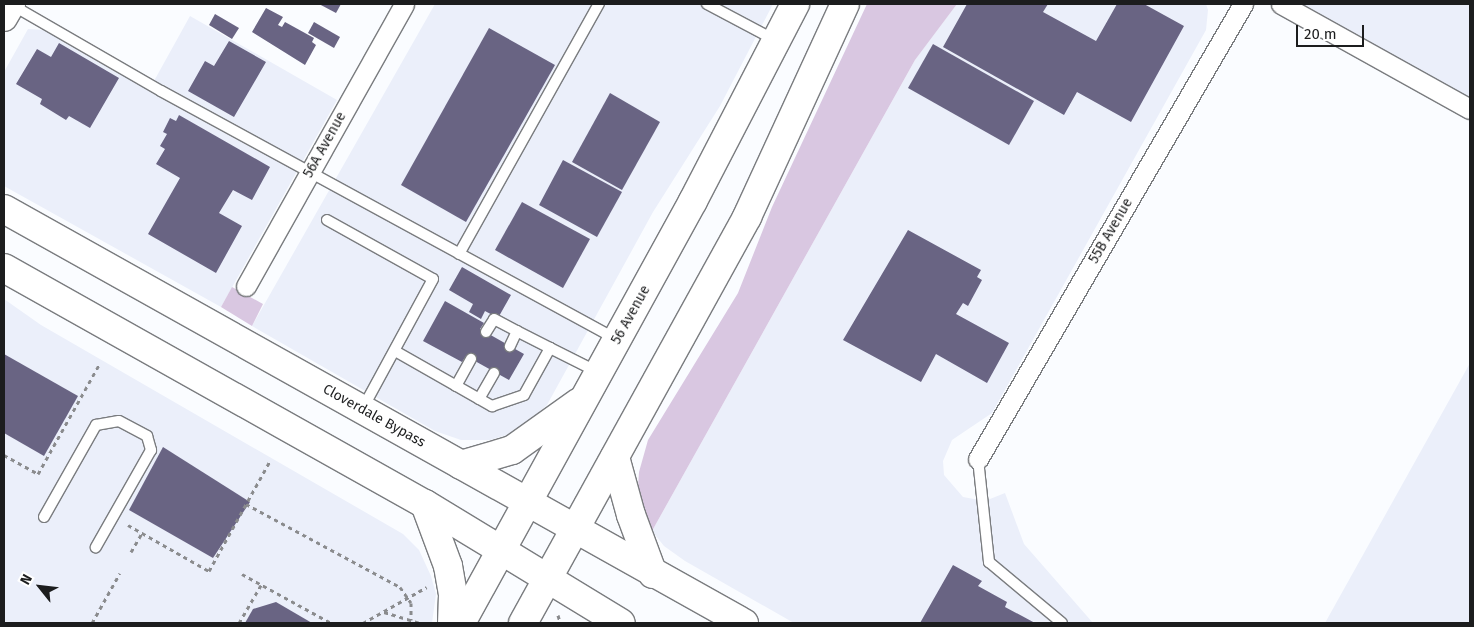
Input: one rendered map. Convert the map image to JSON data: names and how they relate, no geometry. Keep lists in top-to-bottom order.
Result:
{
  "streets": {
    "highway": ["56 Avenue", "Cloverdale Bypass"],
    "street": ["56A Avenue", "55B Avenue"]
  },
  "crossings": [
    ["56 Avenue", "Cloverdale Bypass"]
  ],
  "scale_bar": "20 m",
  "north": "top left"
}
